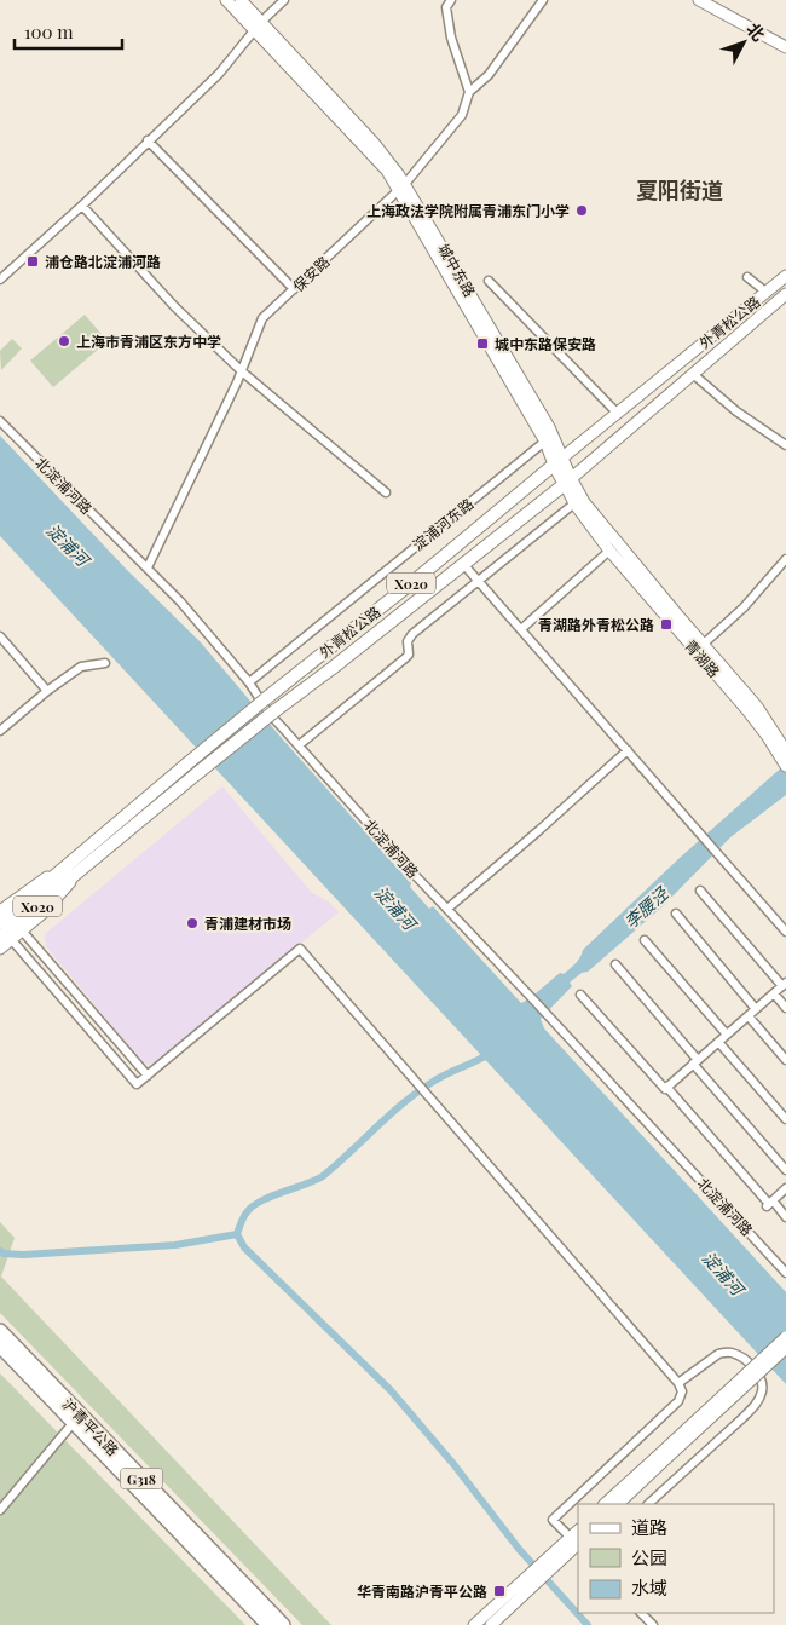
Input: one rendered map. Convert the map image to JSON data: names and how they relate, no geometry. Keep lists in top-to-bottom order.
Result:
{
  "streets": {
    "highway": ["沪青平公路", "G318"],
    "main road": [
      "城中东路",
      "外青松公路",
      "X020",
      "青湖路"
    ],
    "street": ["保安路", "北淀浦河路", "淀浦河东路"]
  },
  "crossings": [
    ["城中东路", "保安路"],
    ["城中东路", "外青松公路"],
    ["城中东路", "淀浦河东路"],
    ["城中东路", "青湖路"],
    ["保安路", "北淀浦河路"],
    ["外青松公路", "青湖路"],
    ["北淀浦河路", "淀浦河东路"]
  ],
  "districts": ["夏阳街道"],
  "water": ["淀浦河", "李腰泾"],
  "places": {
    "other": ["上海政法学院附属青浦东门小学", "上海市青浦区东方中学", "青浦建材市场"],
    "transit": [
      "浦仓路北淀浦河路",
      "城中东路保安路",
      "青湖路外青松公路",
      "华青南路沪青平公路"
    ]
  },
  "legend": ["道路", "公园", "水域"],
  "scale_bar": "100 m",
  "north": "top right"
}
